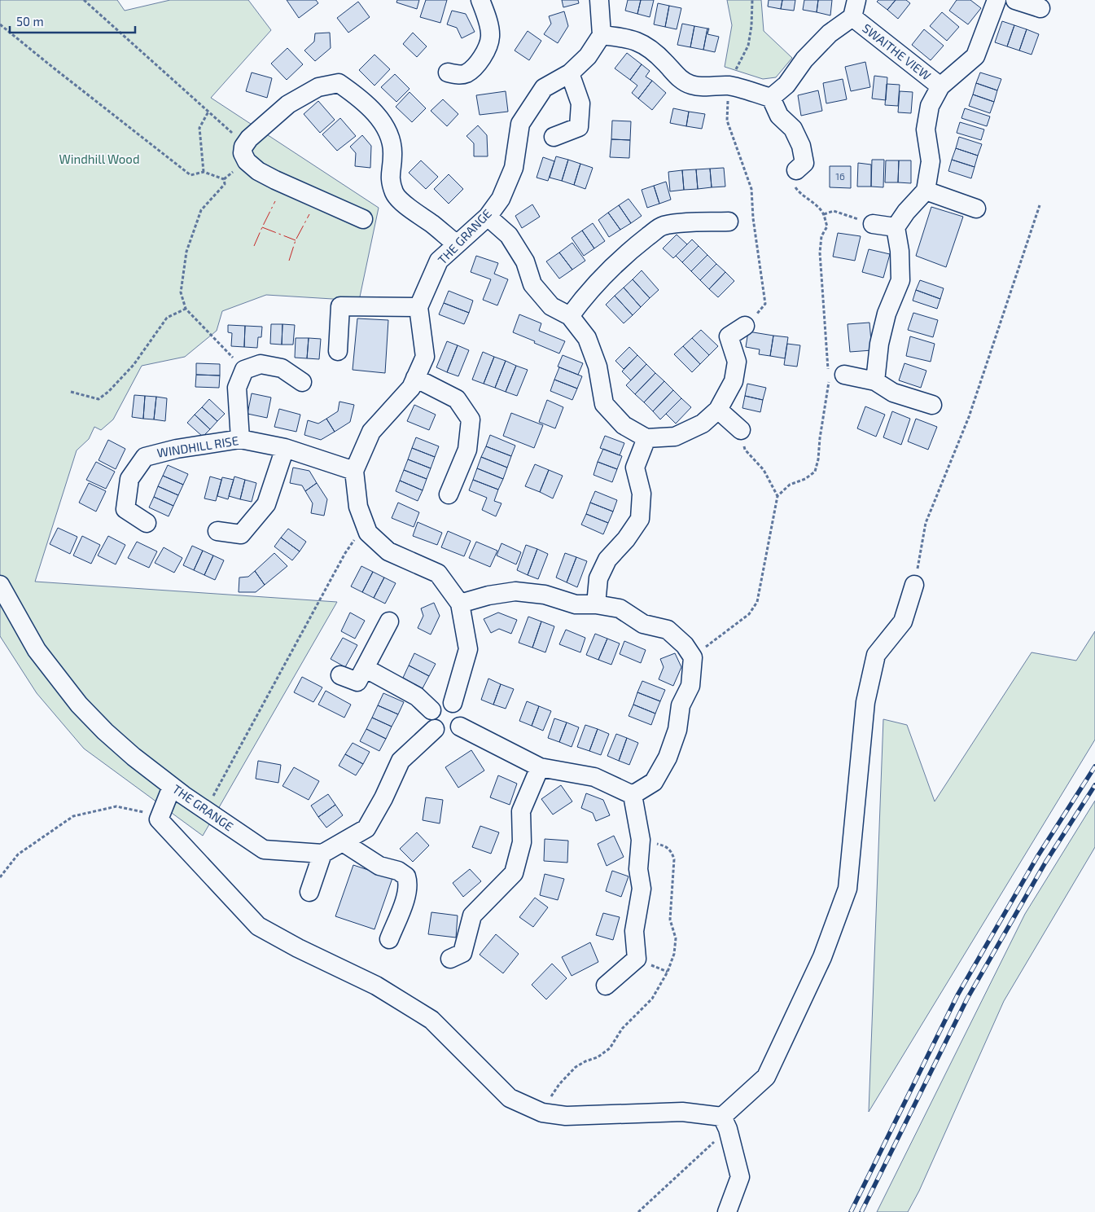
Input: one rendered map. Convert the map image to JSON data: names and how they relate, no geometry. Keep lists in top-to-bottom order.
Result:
{
  "streets": {
    "street": ["SWAITHE VIEW", "THE GRANGE", "WINDHILL RISE"]
  },
  "parks": ["Windhill Wood"],
  "house_numbers": ["16"],
  "scale_bar": "50 m"
}
